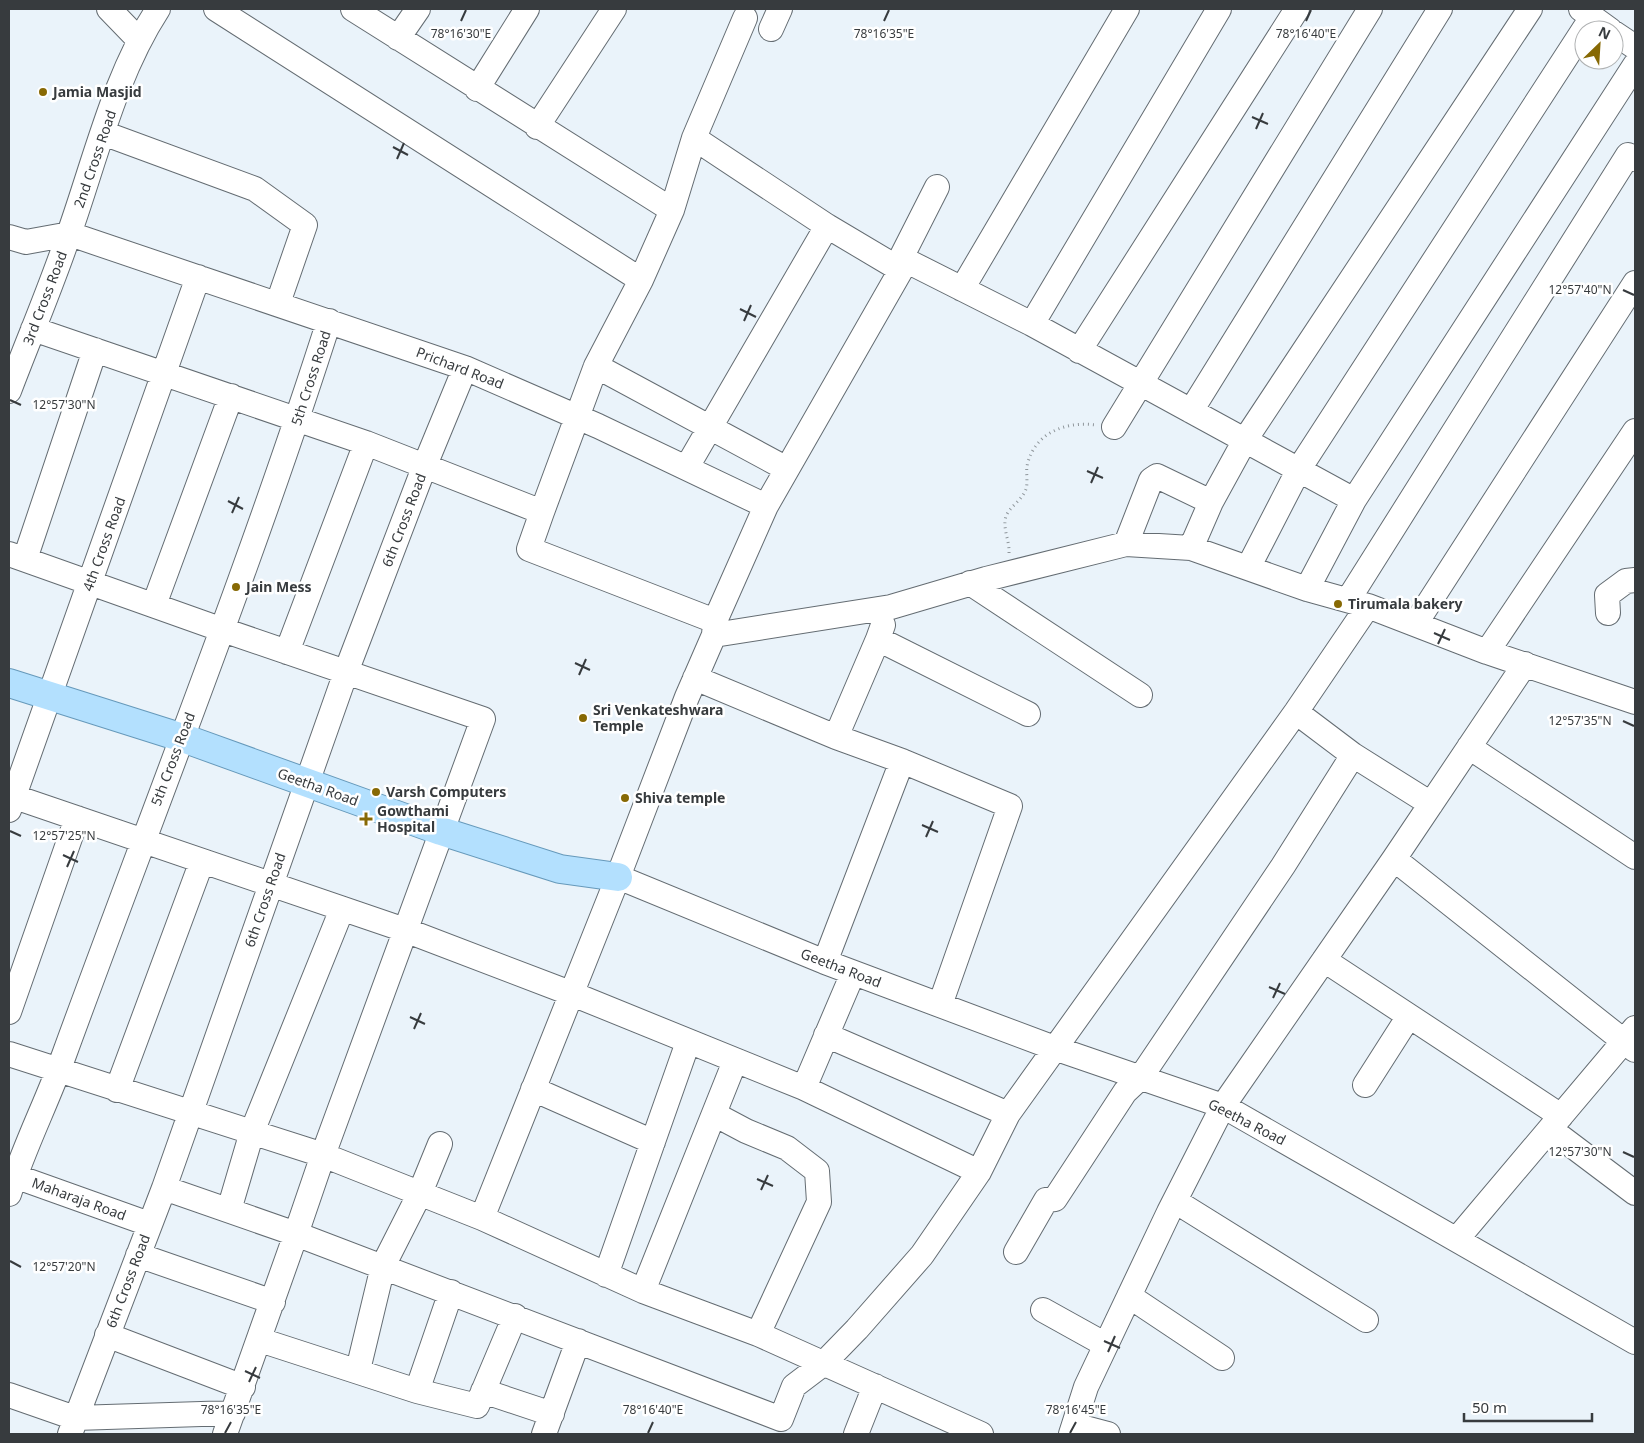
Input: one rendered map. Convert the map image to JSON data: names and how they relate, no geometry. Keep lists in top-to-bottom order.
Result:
{
  "streets": {
    "main road": ["Geetha Road"],
    "street": [
      "2nd Cross Road",
      "3rd Cross Road",
      "Prichard Road",
      "5th Cross Road",
      "6th Cross Road",
      "4th Cross Road",
      "Maharaja Road"
    ]
  },
  "crossings": [
    ["2nd Cross Road", "3rd Cross Road"],
    ["2nd Cross Road", "Prichard Road"],
    ["3rd Cross Road", "Prichard Road"],
    ["Prichard Road", "5th Cross Road"],
    ["Prichard Road", "6th Cross Road"],
    ["Prichard Road", "4th Cross Road"],
    ["5th Cross Road", "Geetha Road"],
    ["5th Cross Road", "Maharaja Road"],
    ["6th Cross Road", "Geetha Road"],
    ["6th Cross Road", "Maharaja Road"],
    ["4th Cross Road", "Geetha Road"]
  ],
  "places": {
    "other": [
      "Jamia Masjid",
      "Jain Mess",
      "Tirumala bakery",
      "Sri Venkateshwara Temple",
      "Varsh Computers",
      "Shiva temple"
    ],
    "health": ["Gowthami Hospital"]
  },
  "scale_bar": "50 m",
  "north": "top right",
  "coordinates": [
    "78°16'30\"E",
    "78°16'35\"E",
    "78°16'40\"E",
    "12°57'40\"N",
    "12°57'30\"N",
    "12°57'35\"N",
    "12°57'25\"N",
    "12°57'20\"N",
    "78°16'45\"E"
  ]
}
